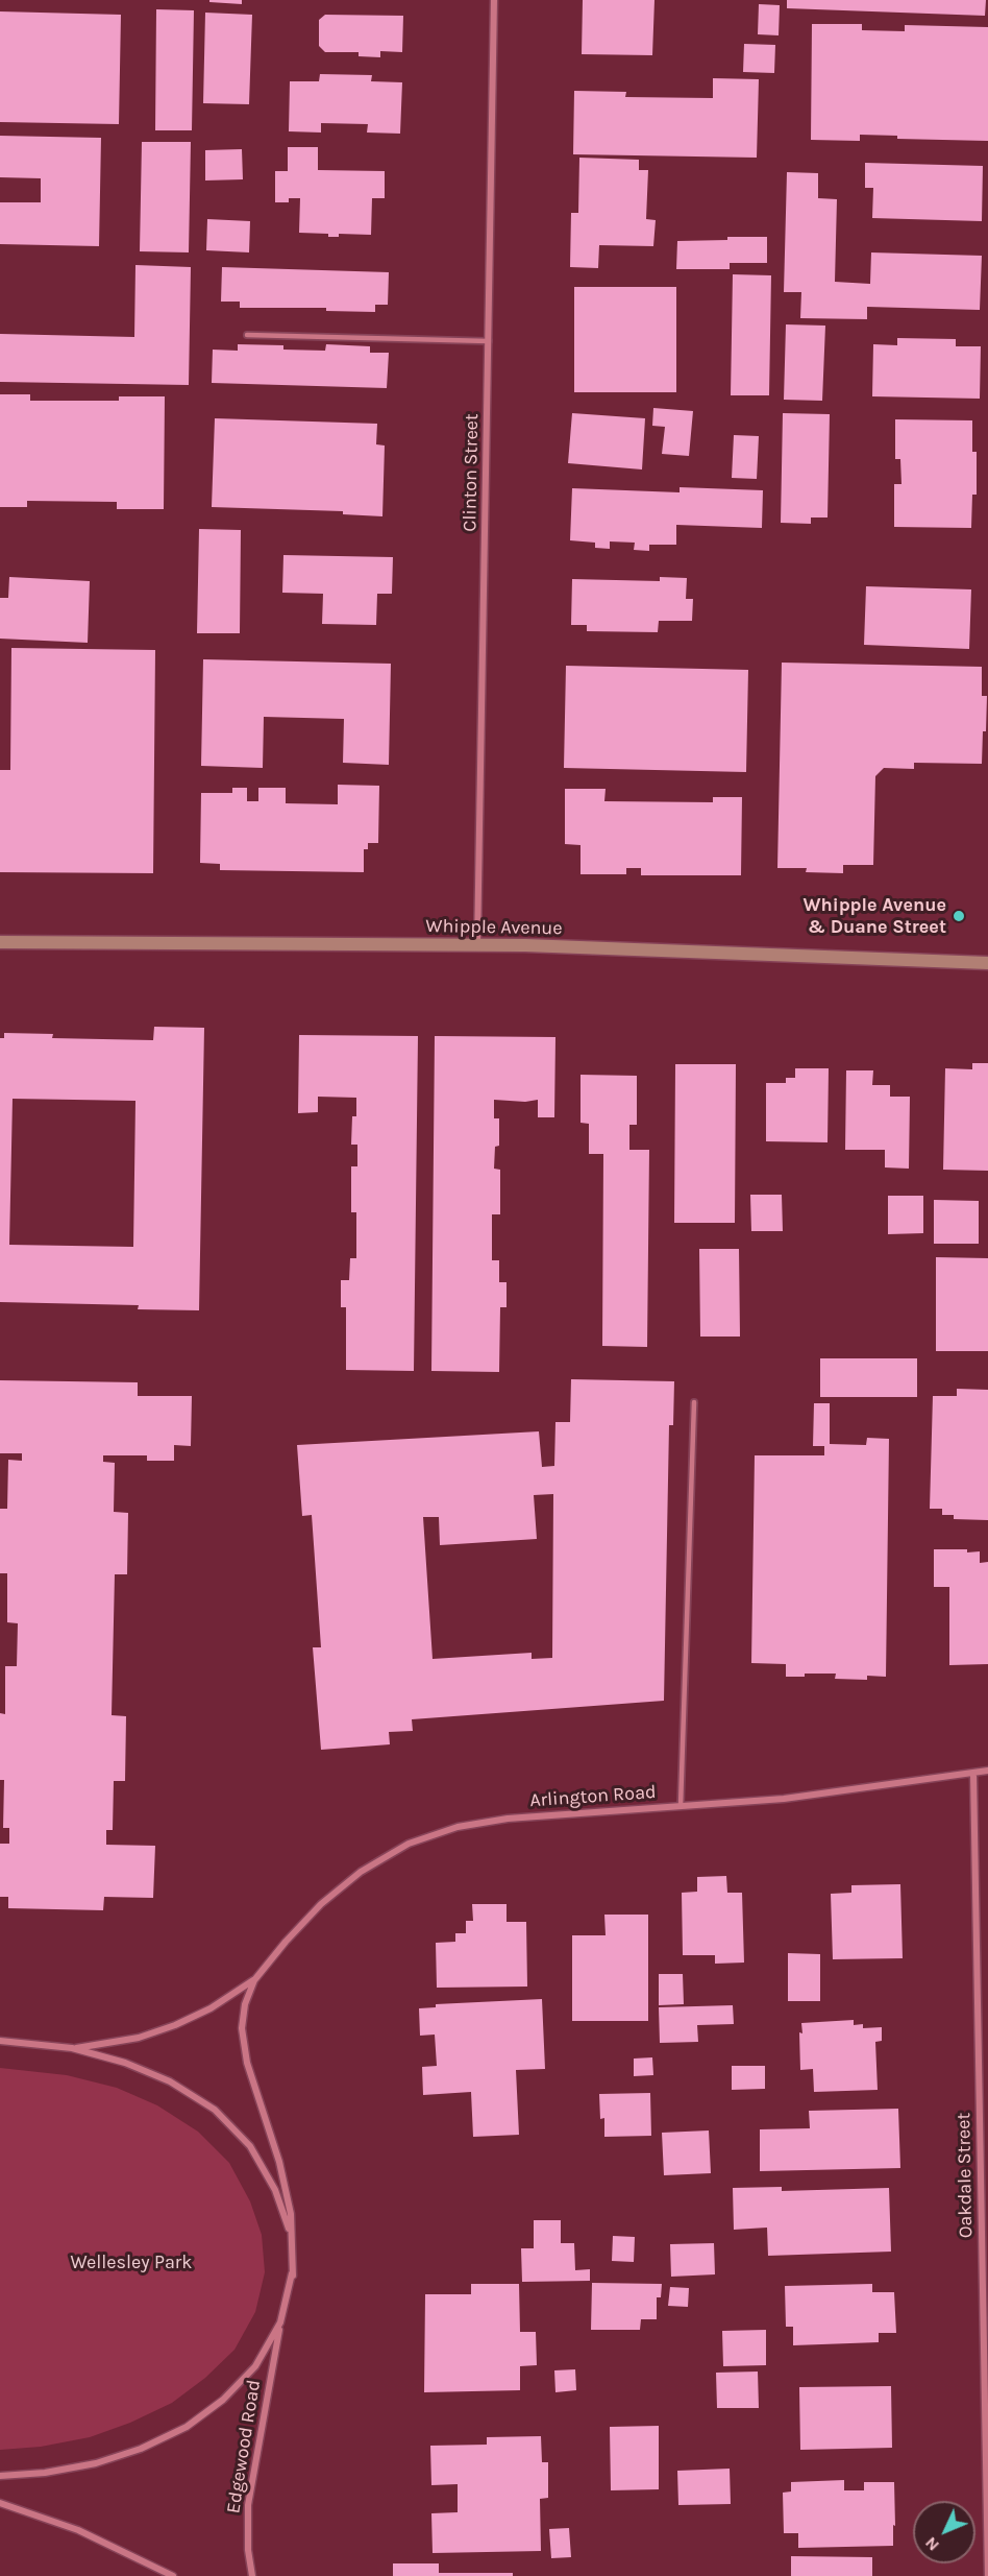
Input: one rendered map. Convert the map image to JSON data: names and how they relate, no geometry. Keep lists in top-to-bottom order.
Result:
{
  "streets": {
    "main road": ["Whipple Avenue"],
    "street": [
      "Clinton Street",
      "Arlington Road",
      "Oakdale Street",
      "Edgewood Road"
    ]
  },
  "crossings": [
    ["Clinton Street", "Whipple Avenue"],
    ["Arlington Road", "Oakdale Street"]
  ],
  "parks": ["Wellesley Park"],
  "places": ["Whipple Avenue & Duane Street"],
  "north": "bottom left"
}
